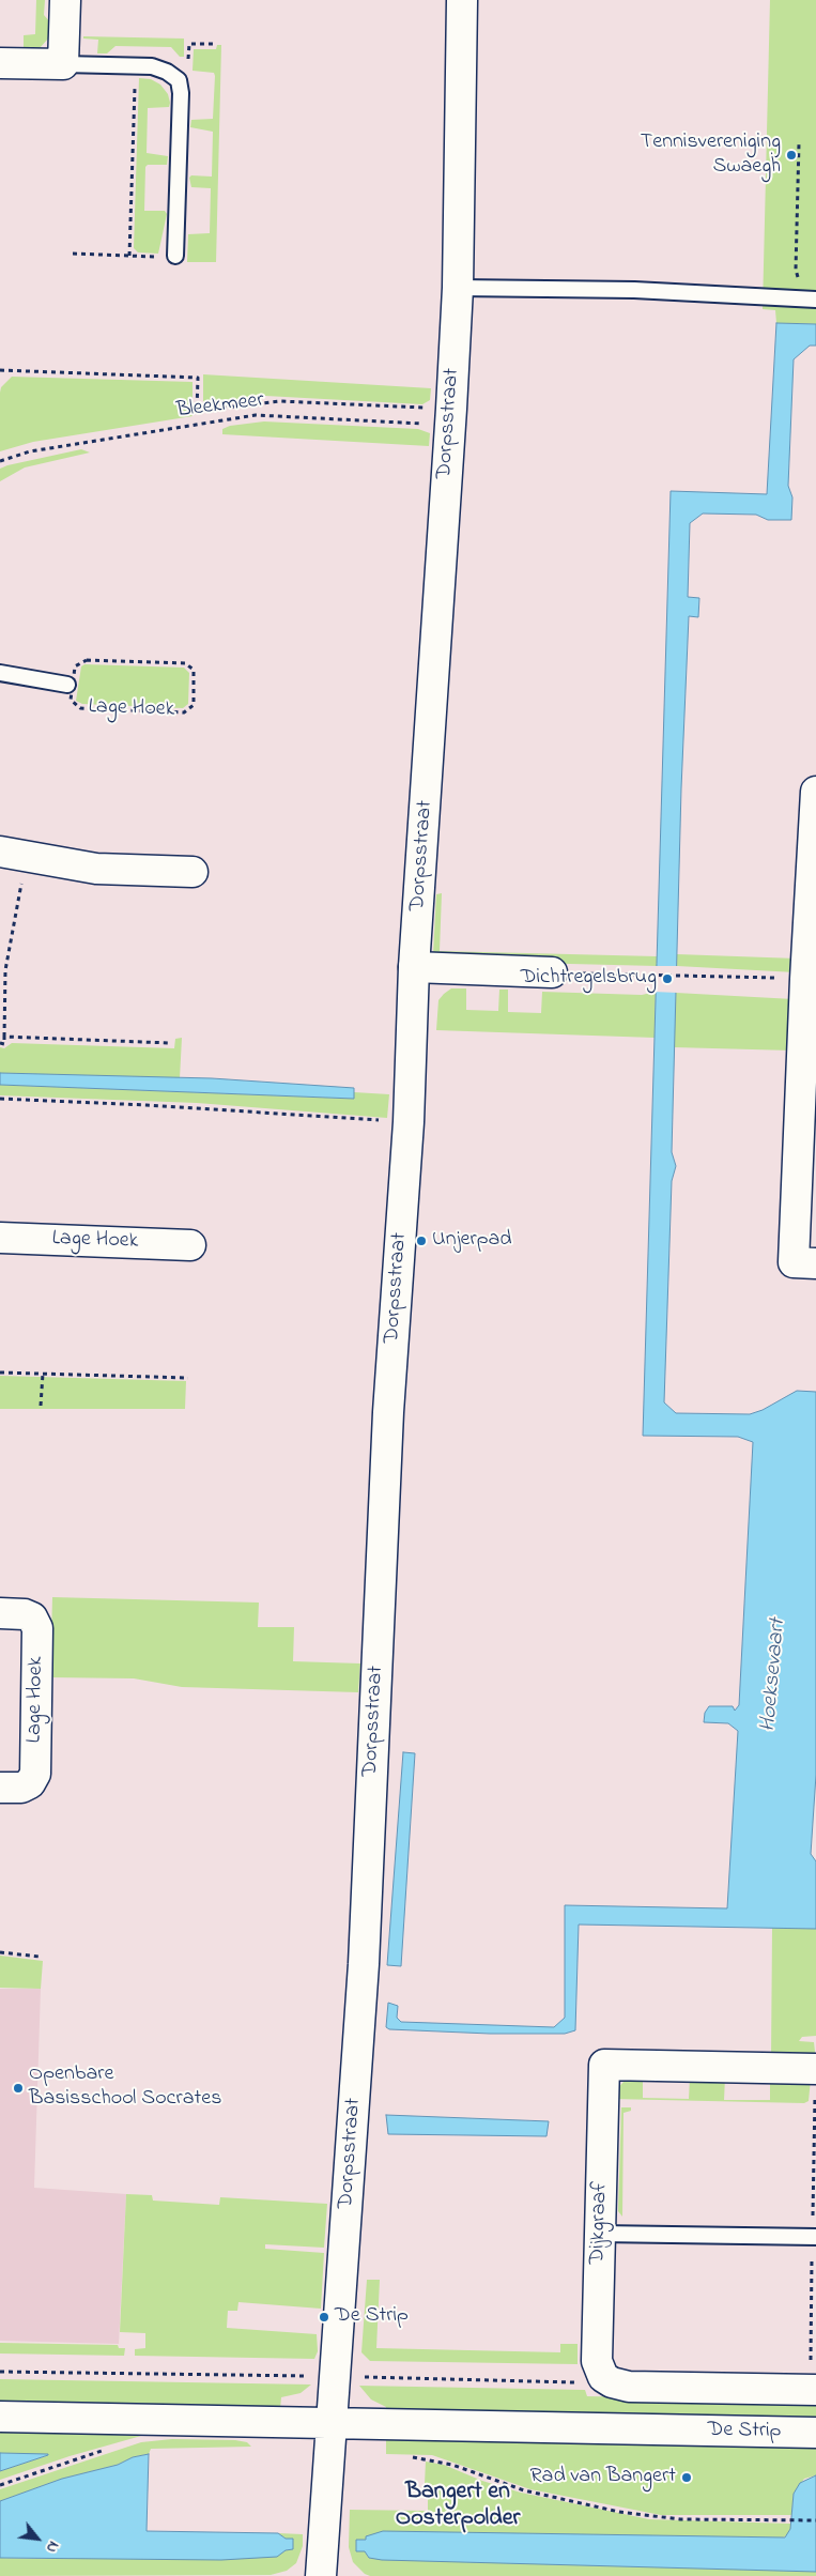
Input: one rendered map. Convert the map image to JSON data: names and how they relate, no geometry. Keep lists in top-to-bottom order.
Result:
{
  "streets": {
    "street": [
      "Dorpsstraat",
      "Lage Hoek",
      "Dijkgraaf",
      "De Strip"
    ],
    "path": ["Bleekmeer"]
  },
  "crossings": [
    ["Bleekmeer", "Dorpsstraat"],
    ["Dorpsstraat", "De Strip"]
  ],
  "districts": ["Bangert en Oosterpolder"],
  "water": ["Hoeksevaart"],
  "places": [
    "Tennisvereniging Swaegh",
    "Dichtregelsbrug",
    "Unjerpad",
    "Openbare Basisschool Socrates",
    "De Strip",
    "Rad van Bangert"
  ],
  "north": "bottom right"
}
